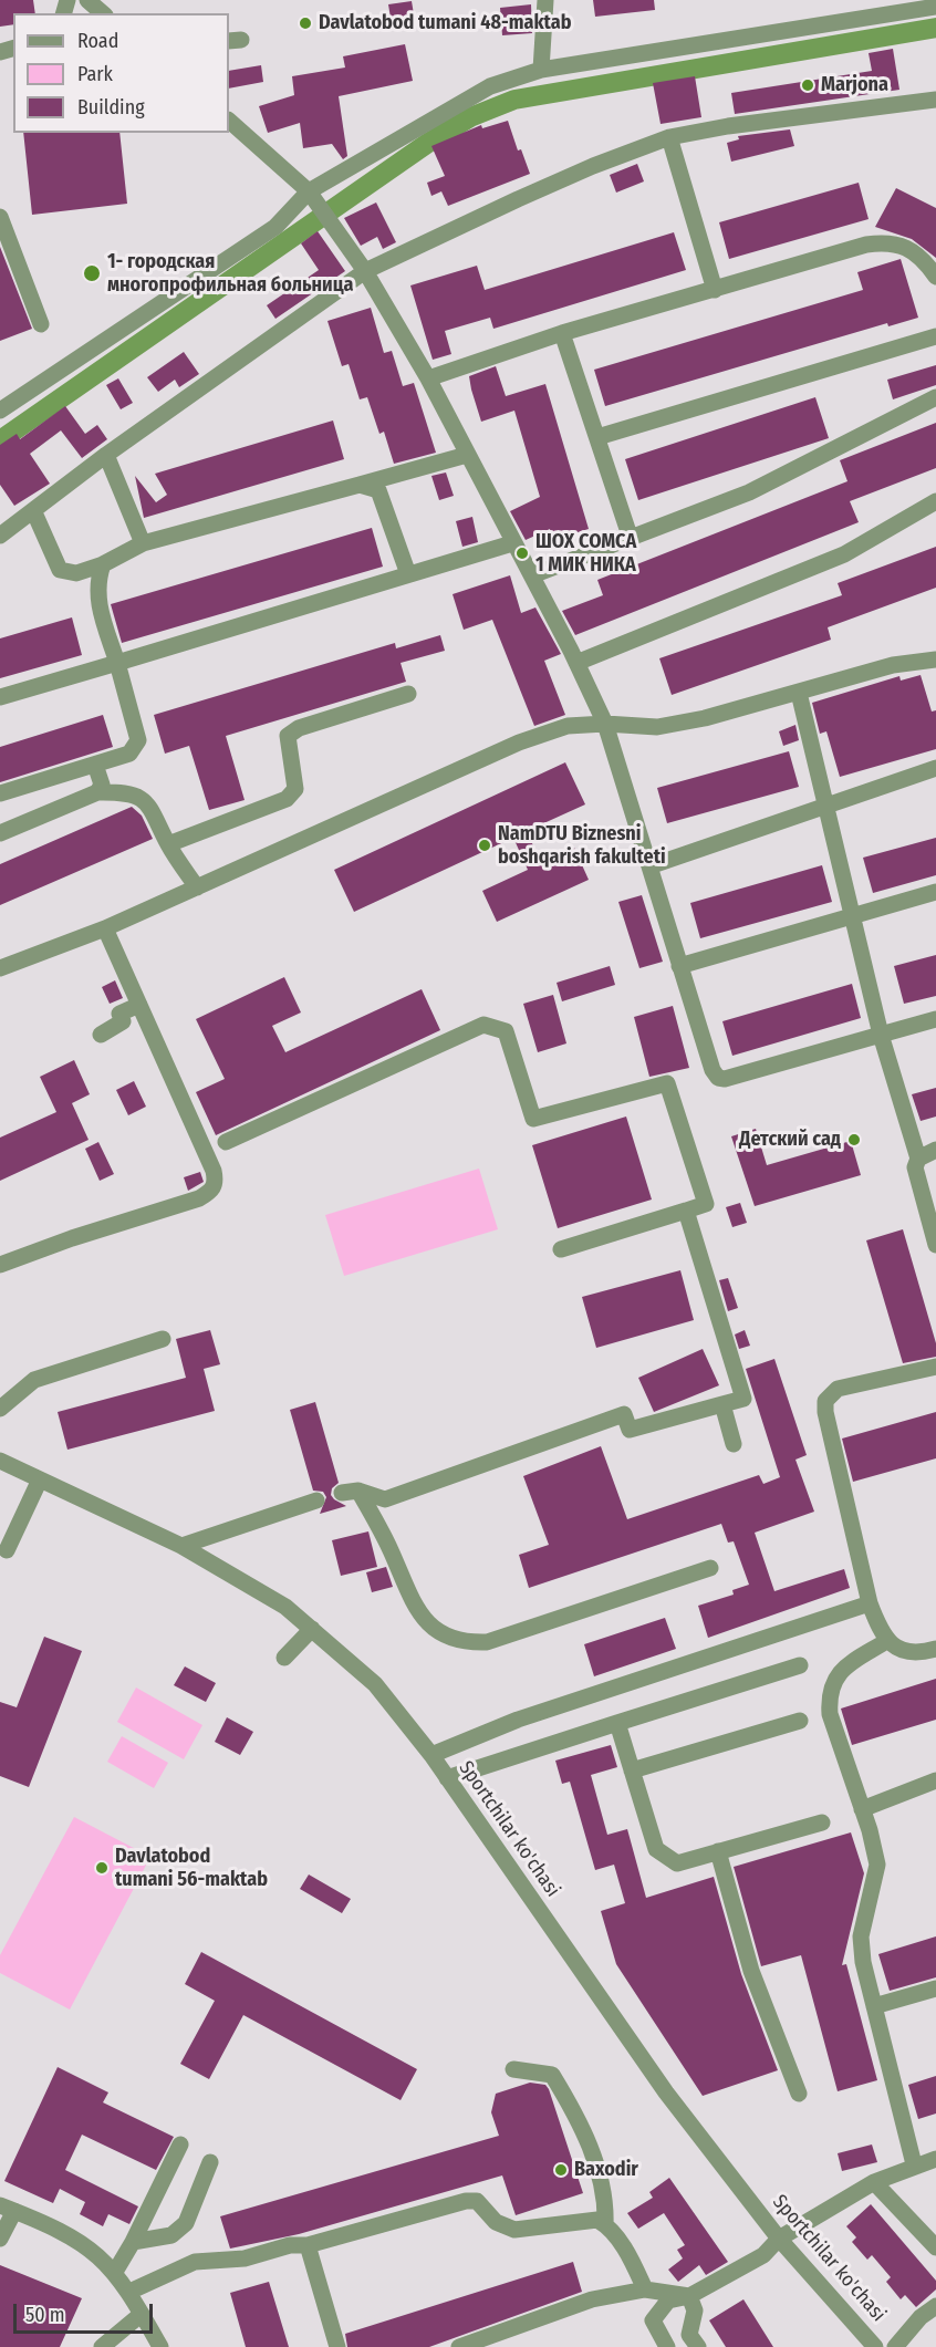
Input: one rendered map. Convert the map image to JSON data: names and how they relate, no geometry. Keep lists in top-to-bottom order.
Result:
{
  "streets": {
    "street": ["Sportchilar ko'chasi"]
  },
  "places": [
    "Davlatobod tumani 48-maktab",
    "Marjona",
    "1- городская многопрофильная больница",
    "ШОХ СОМСА 1 МИК НИКА",
    "NamDTU Biznesni boshqarish fakulteti",
    "Детский сад",
    "Davlatobod tumani 56-maktab",
    "Baxodir"
  ],
  "legend": ["Road", "Park", "Building"],
  "scale_bar": "50 m"
}
